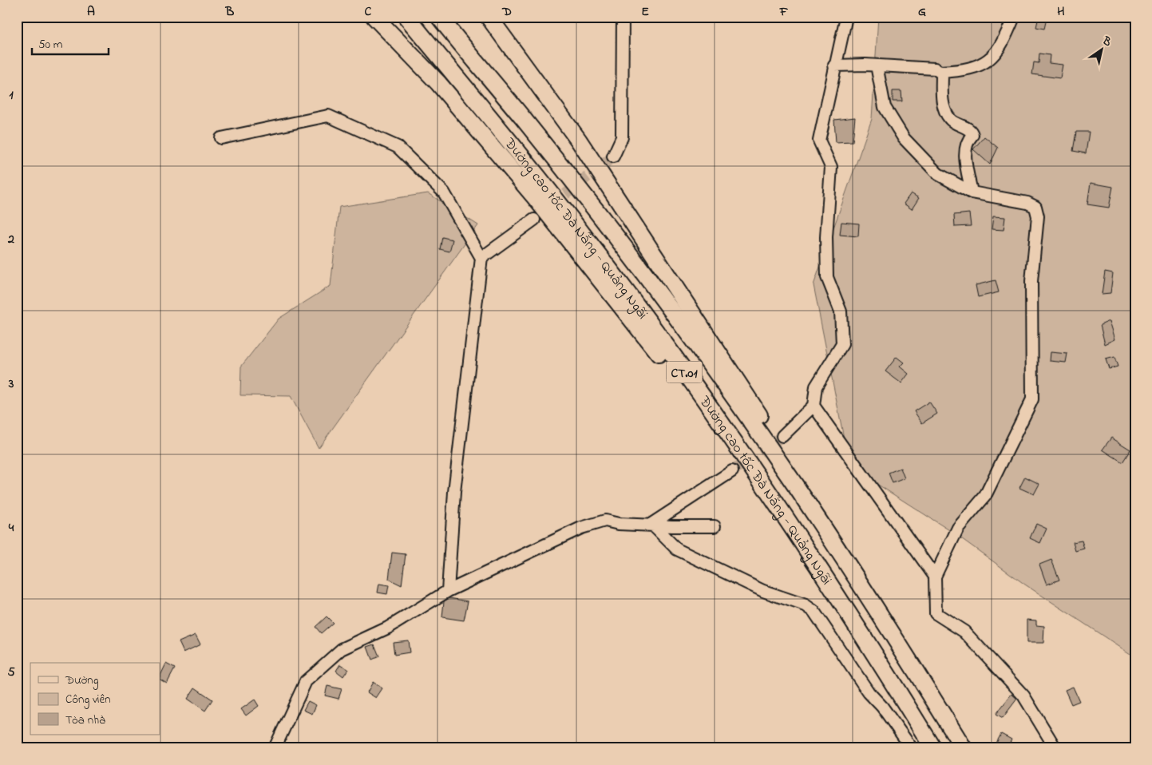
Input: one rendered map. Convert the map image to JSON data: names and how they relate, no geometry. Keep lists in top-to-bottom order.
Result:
{
  "streets": {
    "highway": ["Đường cao tốc Đà Nẵng - Quảng Ngãi", "CT.01"]
  },
  "legend": ["Đường", "Công viên", "Tòa nhà"],
  "scale_bar": "50 m",
  "north": "top right",
  "grid": {
    "columns": [
      "A",
      "B",
      "C",
      "D",
      "E",
      "F",
      "G",
      "H"
    ],
    "rows": [
      "1",
      "2",
      "3",
      "4",
      "5"
    ]
  }
}
